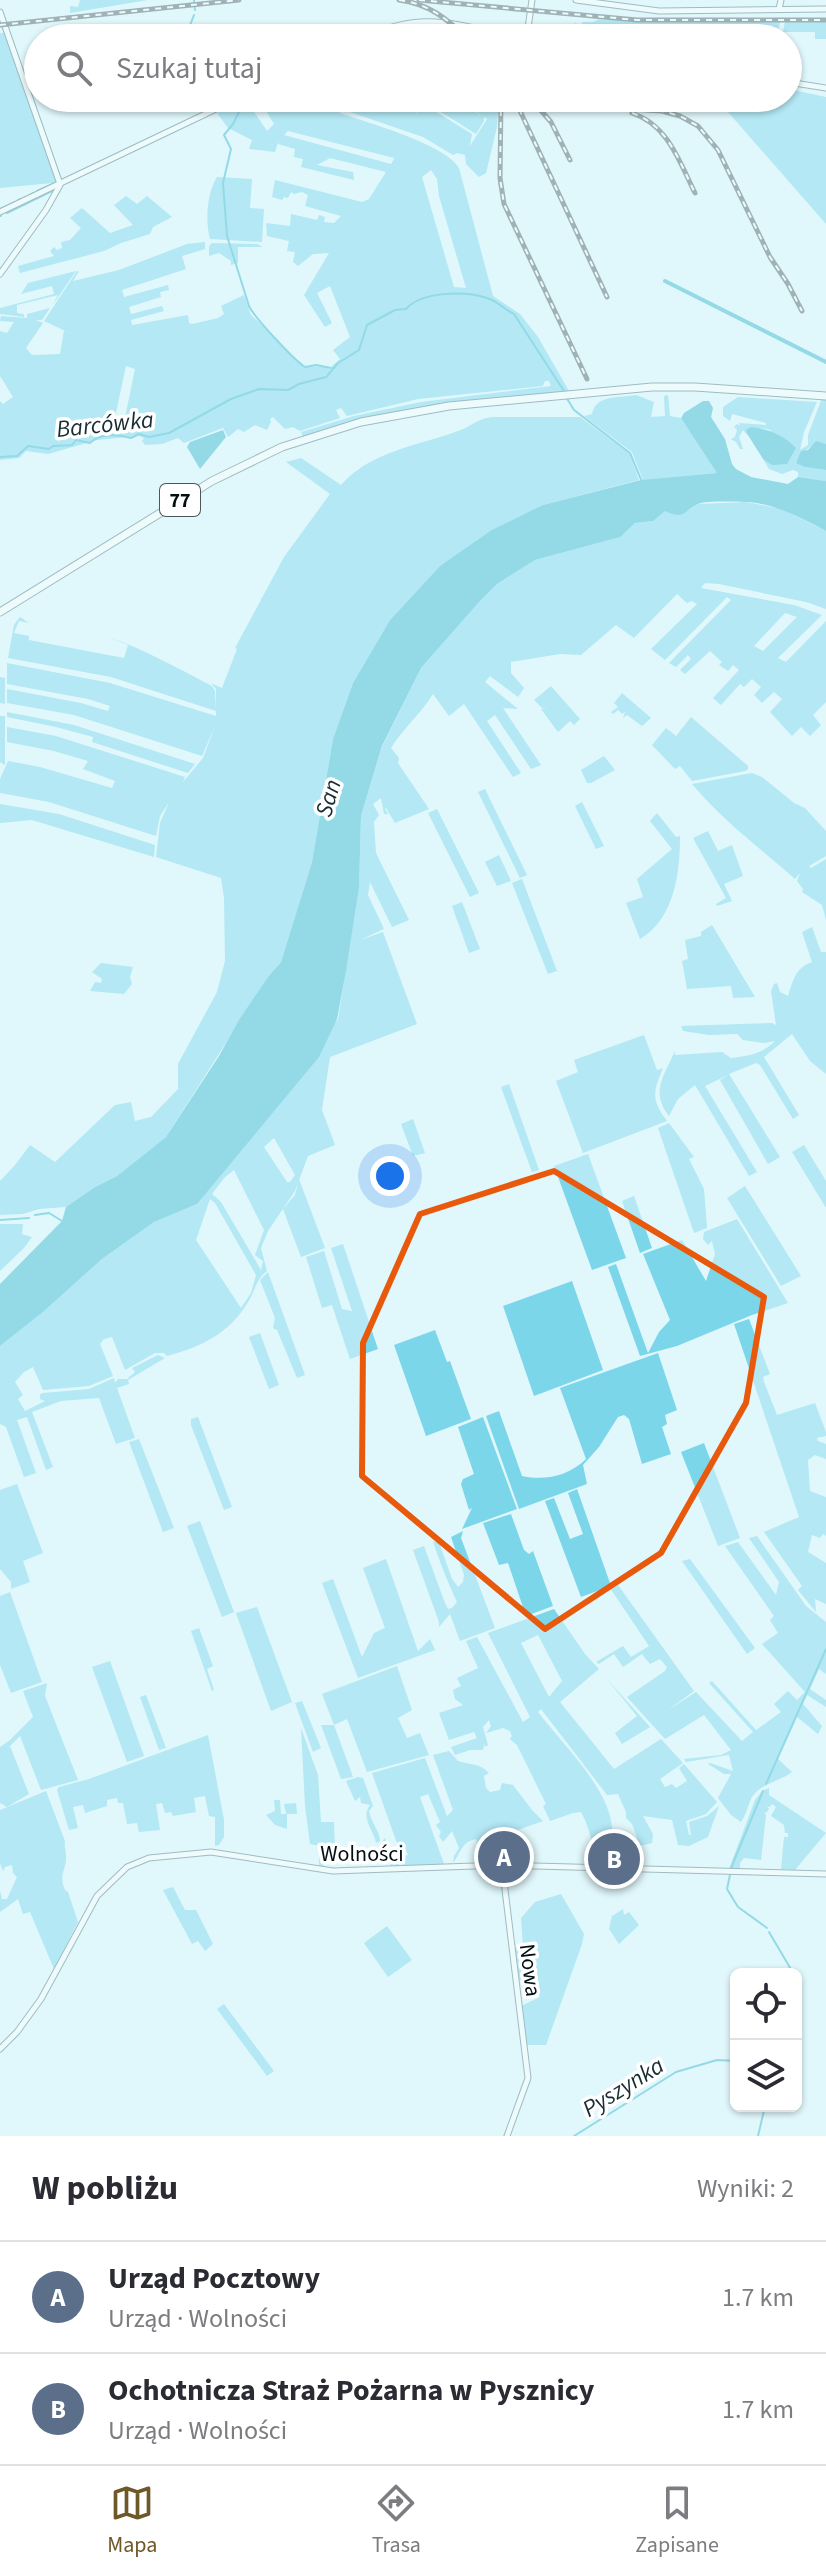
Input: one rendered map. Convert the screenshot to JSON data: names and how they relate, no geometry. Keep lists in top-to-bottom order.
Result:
{
  "streets": {
    "main road": ["77"],
    "street": ["Wolności", "Nowa"]
  },
  "crossings": [
    ["Wolności", "Nowa"]
  ],
  "water": ["Barcówka", "San", "Pyszynka"],
  "page": {
    "search": "Szukaj tutaj",
    "pins": ["A", "B"],
    "heading": ["W pobliżu", "Wyniki: 2"],
    "list": [
      {
        "mark": "A",
        "name": "Urząd Pocztowy",
        "note": "Urząd · Wolności",
        "value": "1.7 km"
      },
      {
        "mark": "B",
        "name": "Ochotnicza Straż Pożarna w Pysznicy",
        "note": "Urząd · Wolności",
        "value": "1.7 km"
      }
    ],
    "nav": ["Mapa", "Trasa", "Zapisane"]
  }
}
